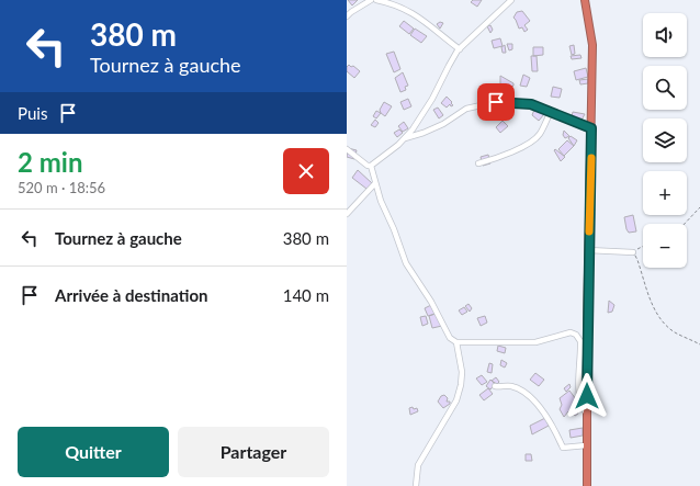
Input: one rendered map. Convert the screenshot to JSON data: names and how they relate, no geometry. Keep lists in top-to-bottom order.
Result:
{
  "page": {
    "turn": ["380 m", "Tournez à gauche"],
    "map_buttons": ["+", "−"],
    "then": "Puis",
    "heading": ["2 min", "520 m · 18:56"],
    "list": [
      {
        "name": "Tournez à gauche",
        "value": "380 m"
      },
      {
        "name": "Arrivée à destination",
        "value": "140 m"
      }
    ],
    "buttons": ["Quitter", "Partager"]
  }
}
